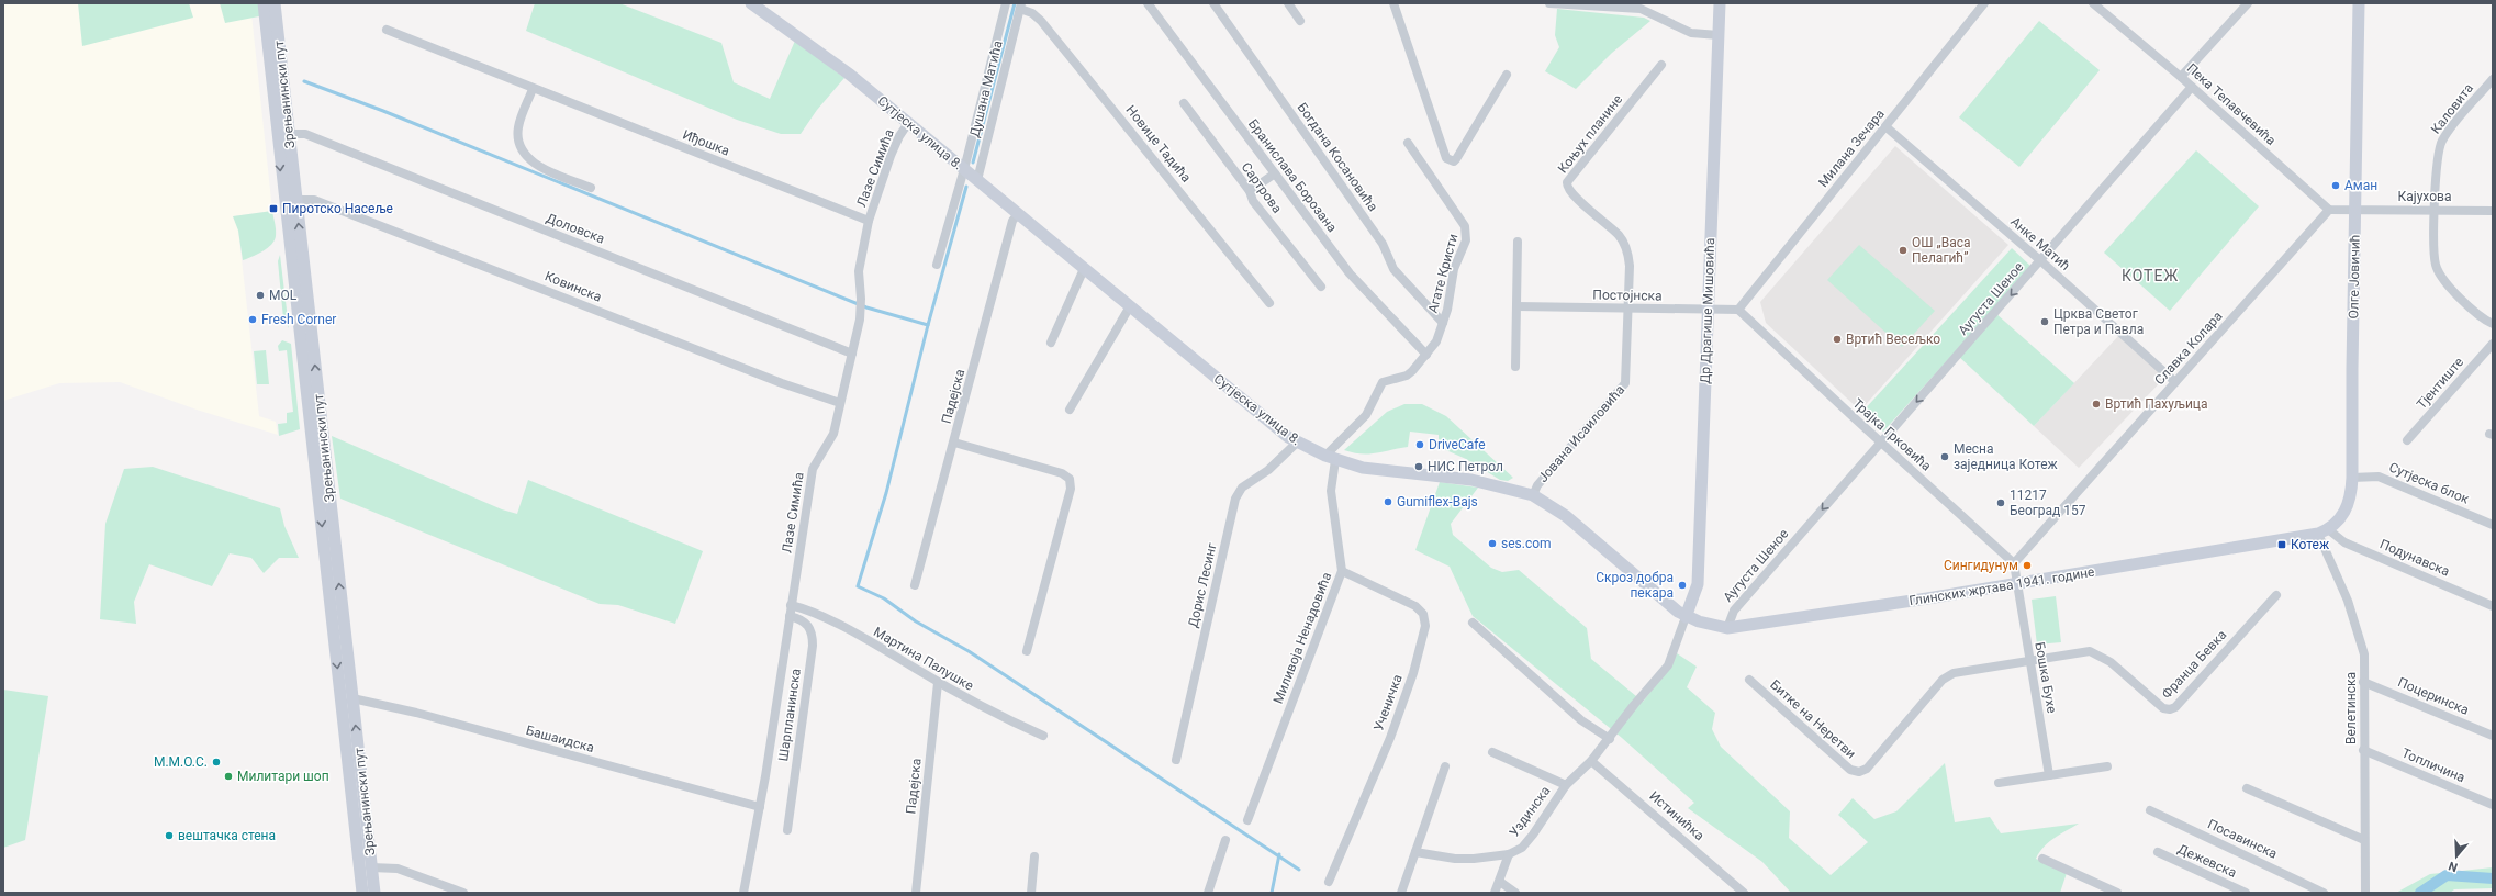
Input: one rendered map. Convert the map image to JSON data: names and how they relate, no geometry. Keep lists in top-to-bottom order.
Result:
{
  "streets": {
    "street": [
      "Душана Матића",
      "Зрењанински пут",
      "Пека Тепавчевића",
      "Каловита",
      "Сутјеска улица 8.",
      "Коњух планине",
      "Иђошка",
      "Новице Тадића",
      "Милана Зечара",
      "Богдана Косановића",
      "Лазе Симића",
      "Бранислава Борозана",
      "Сартрова",
      "Кајухова",
      "Доловска",
      "Анке Матић",
      "Агате Кристи",
      "Олге Јовичић",
      "Ковинска",
      "Постојнска",
      "Аугуста Шеное",
      "Др Драгише Мишовића",
      "Славка Колара",
      "Тјентиште",
      "Падејска",
      "Јована Исаиловића",
      "Трајка Грковића",
      "Сутјеска блок",
      "Подунавска",
      "Дорис Лесинг",
      "Глинских жртава 1941. године",
      "Миливоја Ненадовића",
      "Мартина Палушке",
      "Франца Бевка",
      "Бошка Бухе",
      "Поцеринска",
      "Ученичка",
      "Велетинска",
      "Шарпланинска",
      "Битке на Неретви",
      "Башаидска",
      "Топличина",
      "Уздинска",
      "Истинићка",
      "Посавинска",
      "Дежевска"
    ]
  },
  "crossings": [
    ["Душана Матића", "Сутјеска улица 8."],
    ["Душана Матића", "Новице Тадића"],
    ["Зрењанински пут", "Доловска"],
    ["Зрењанински пут", "Ковинска"],
    ["Зрењанински пут", "Башаидска"],
    ["Пека Тепавчевића", "Аугуста Шеное"],
    ["Пека Тепавчевића", "Славка Колара"],
    ["Каловита", "Кајухова"],
    ["Сутјеска улица 8.", "Лазе Симића"],
    ["Сутјеска улица 8.", "Агате Кристи"],
    ["Сутјеска улица 8.", "Падејска"],
    ["Сутјеска улица 8.", "Јована Исаиловића"],
    ["Сутјеска улица 8.", "Дорис Лесинг"],
    ["Сутјеска улица 8.", "Миливоја Ненадовића"],
    ["Коњух планине", "Постојнска"],
    ["Коњух планине", "Јована Исаиловића"],
    ["Иђошка", "Лазе Симића"],
    ["Милана Зечара", "Анке Матић"],
    ["Милана Зечара", "Постојнска"],
    ["Милана Зечара", "Трајка Грковића"],
    ["Богдана Косановића", "Агате Кристи"],
    ["Лазе Симића", "Доловска"],
    ["Лазе Симића", "Ковинска"],
    ["Лазе Симића", "Мартина Палушке"],
    ["Лазе Симића", "Шарпланинска"],
    ["Лазе Симића", "Башаидска"],
    ["Бранислава Борозана", "Агате Кристи"],
    ["Кајухова", "Олге Јовичић"],
    ["Анке Матић", "Аугуста Шеное"],
    ["Анке Матић", "Славка Колара"],
    ["Агате Кристи", "Миливоја Ненадовића"],
    ["Олге Јовичић", "Сутјеска блок"],
    ["Олге Јовичић", "Подунавска"],
    ["Олге Јовичић", "Глинских жртава 1941. године"],
    ["Олге Јовичић", "Велетинска"],
    ["Постојнска", "Др Драгише Мишовића"],
    ["Постојнска", "Јована Исаиловића"],
    ["Постојнска", "Трајка Грковића"],
    ["Аугуста Шеное", "Трајка Грковића"],
    ["Аугуста Шеное", "Глинских жртава 1941. године"],
    ["Др Драгише Мишовића", "Јована Исаиловића"],
    ["Др Драгише Мишовића", "Глинских жртава 1941. године"],
    ["Др Драгише Мишовића", "Уздинска"],
    ["Славка Колара", "Трајка Грковића"],
    ["Падејска", "Мартина Палушке"],
    ["Јована Исаиловића", "Глинских жртава 1941. године"],
    ["Јована Исаиловића", "Уздинска"],
    ["Подунавска", "Глинских жртава 1941. године"],
    ["Подунавска", "Велетинска"],
    ["Глинских жртава 1941. године", "Бошка Бухе"],
    ["Глинских жртава 1941. године", "Велетинска"],
    ["Глинских жртава 1941. године", "Уздинска"],
    ["Миливоја Ненадовића", "Ученичка"],
    ["Франца Бевка", "Бошка Бухе"],
    ["Франца Бевка", "Битке на Неретви"],
    ["Бошка Бухе", "Битке на Неретви"],
    ["Поцеринска", "Велетинска"],
    ["Велетинска", "Топличина"],
    ["Уздинска", "Истинићка"]
  ],
  "one_way": ["Аугуста Шеное"],
  "districts": ["КОТЕЖ"],
  "places": {
    "other": [
      "Аман",
      "ОШ „Васа Пелагић”",
      "MOL",
      "Fresh Corner",
      "Црква Светог Петра и Павла",
      "Вртић Весељко",
      "Вртић Пахуљица",
      "DriveCafe",
      "Месна заједница Котеж",
      "НИС Петрол",
      "Gumiflex-Bajs",
      "11217 Београд 157",
      "ses.com",
      "Сингидунум",
      "Скроз добра пекара",
      "M.M.O.C.",
      "Милитари шоп",
      "вештачка стена"
    ],
    "transit": ["Пиротско Насеље", "Котеж"]
  },
  "north": "bottom"
}
